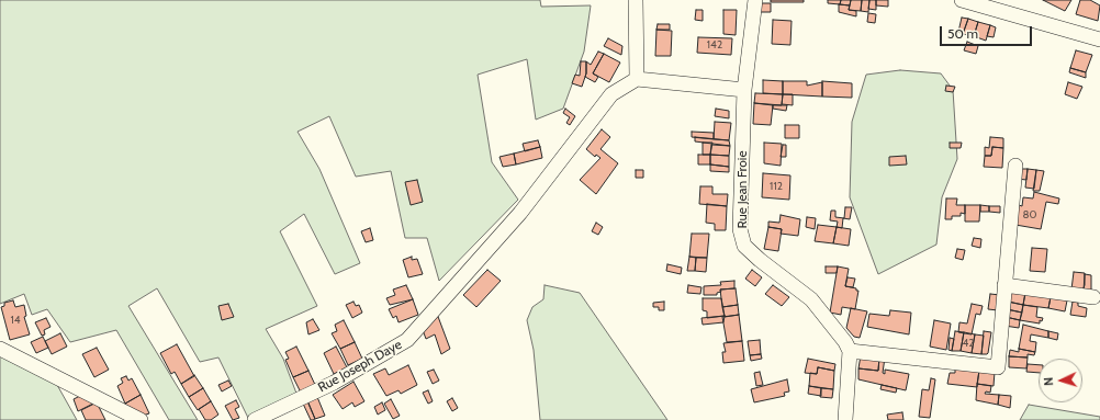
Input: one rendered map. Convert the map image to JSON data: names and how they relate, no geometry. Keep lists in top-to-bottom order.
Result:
{
  "streets": {
    "street": ["Rue Jean Froie", "Rue Joseph Daye"]
  },
  "house_numbers": [
    "142",
    "112",
    "80",
    "14",
    "42"
  ],
  "scale_bar": "50 m",
  "north": "left"
}
